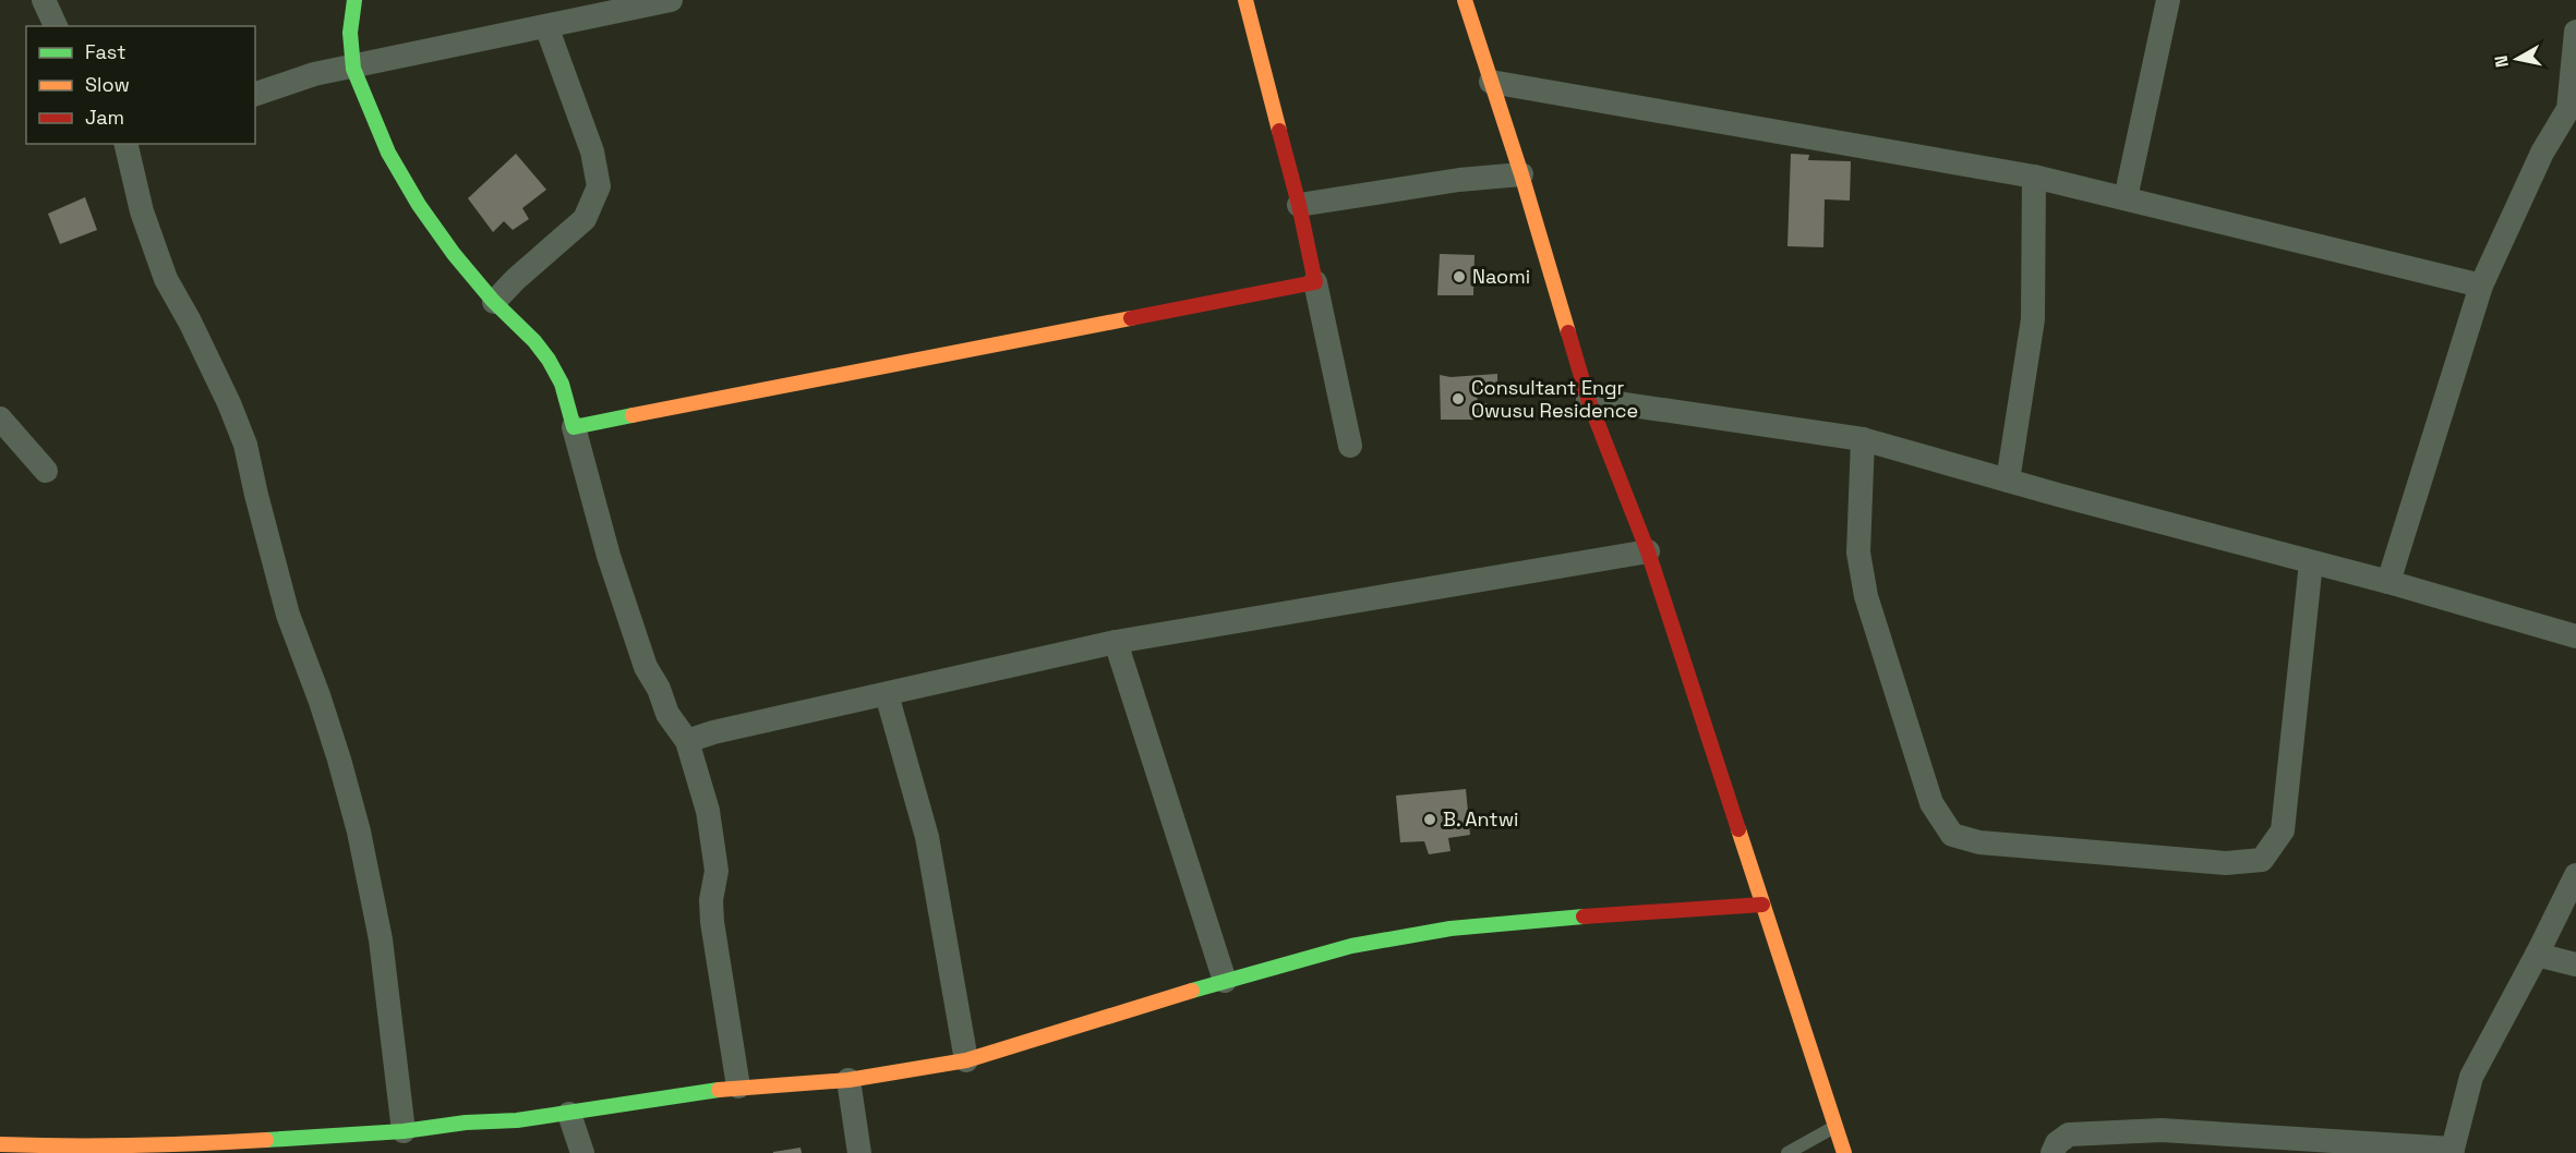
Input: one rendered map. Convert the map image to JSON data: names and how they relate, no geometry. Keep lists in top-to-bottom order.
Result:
{
  "places": ["Naomi", "Consultant Engr Owusu Residence", "B. Antwi"],
  "legend": ["Fast", "Slow", "Jam"],
  "north": "left"
}
